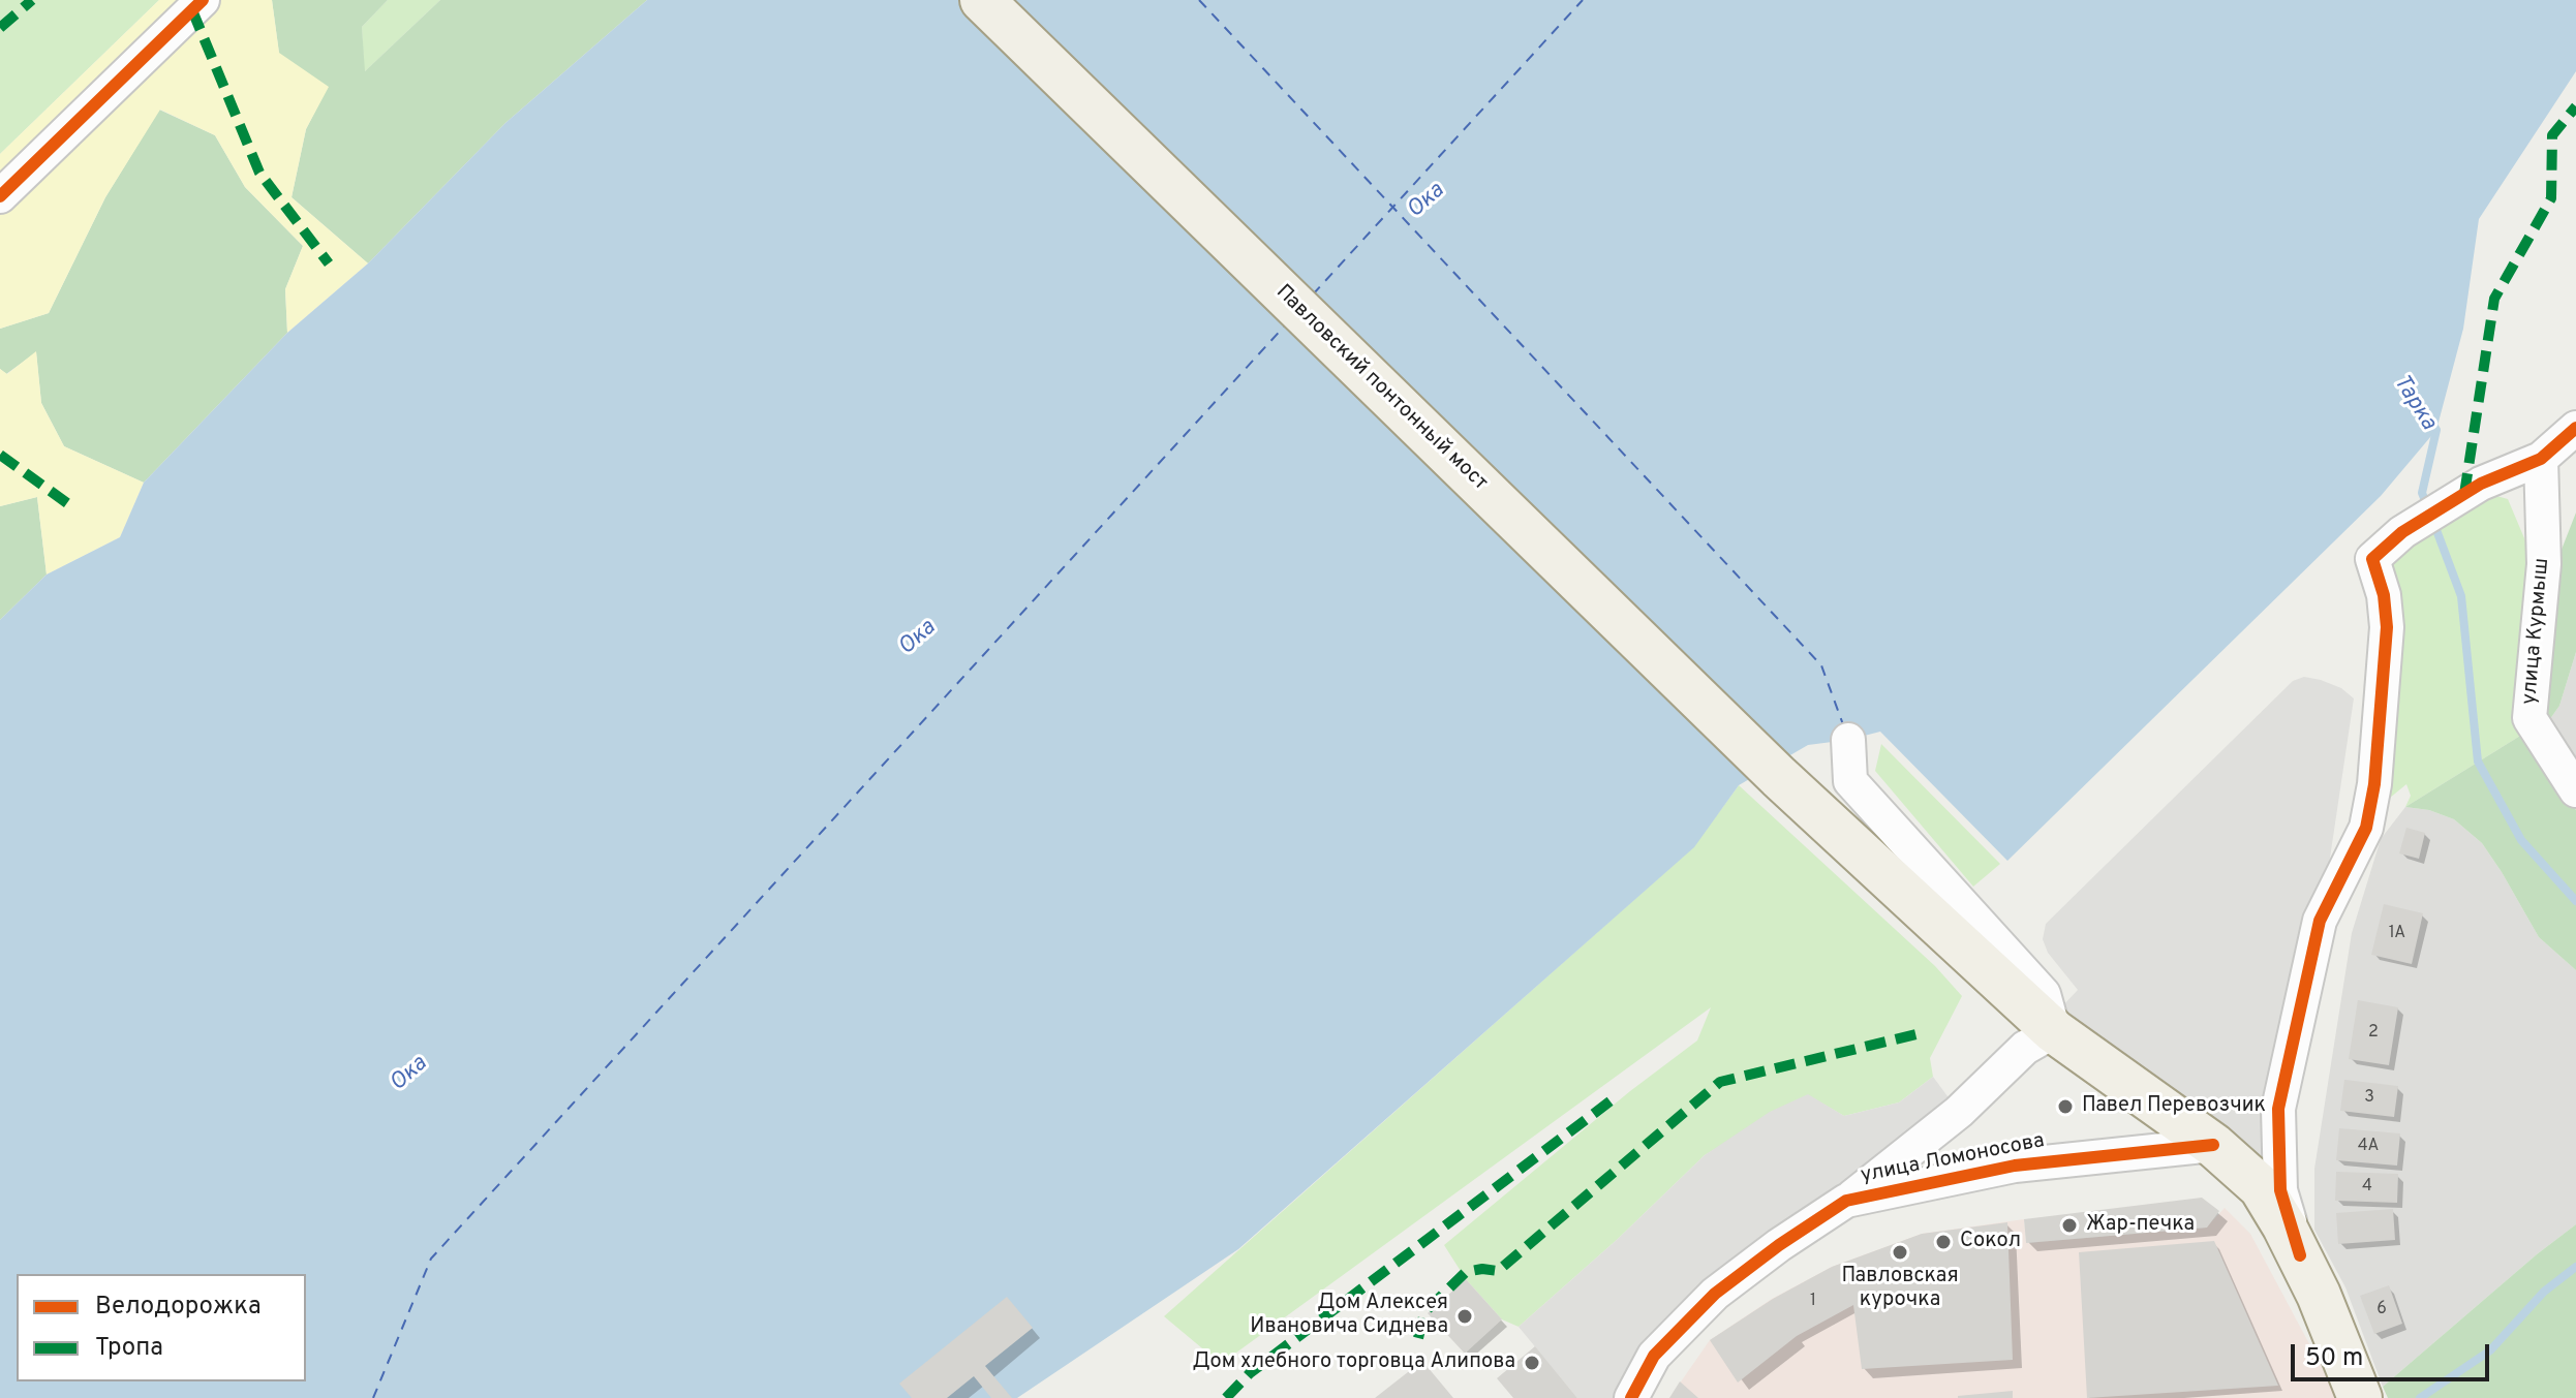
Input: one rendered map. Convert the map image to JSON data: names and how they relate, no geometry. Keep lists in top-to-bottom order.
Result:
{
  "streets": {
    "main road": ["Павловский понтонный мост"],
    "street": ["улица Курмыш", "улица Ломоносова"]
  },
  "crossings": [
    ["Павловский понтонный мост", "улица Ломоносова"]
  ],
  "water": ["Ока", "Тарка"],
  "places": [
    "Павел Перевозчик",
    "Жар-печка",
    "Сокол",
    "Павловская курочка",
    "Дом Алексея Ивановича Сиднева",
    "Дом хлебного торговца Алипова"
  ],
  "house_numbers": [
    "1А",
    "2",
    "3",
    "4А",
    "4",
    "1",
    "6"
  ],
  "legend": ["Велодорожка", "Тропа"],
  "scale_bar": "50 m"
}
